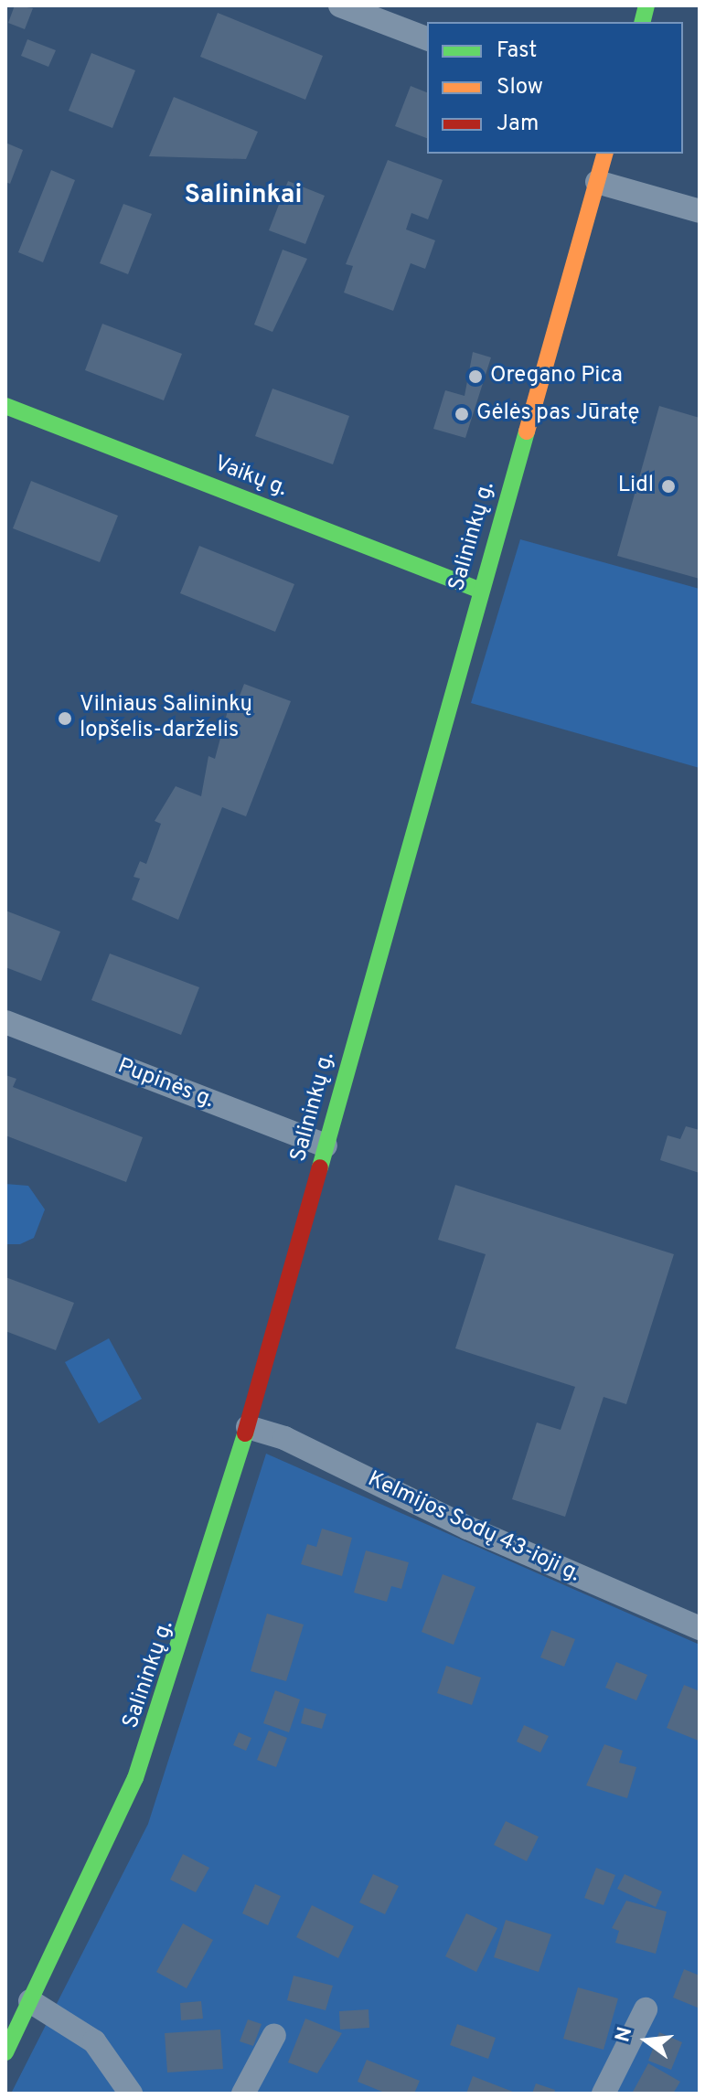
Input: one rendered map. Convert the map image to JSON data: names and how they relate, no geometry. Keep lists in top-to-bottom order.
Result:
{
  "streets": {
    "main road": ["Vaikų g.", "Salininkų g."],
    "street": ["Pupinės g.", "Kelmijos Sodų 43-ioji g."]
  },
  "crossings": [
    ["Vaikų g.", "Salininkų g."],
    ["Salininkų g.", "Pupinės g."],
    ["Salininkų g.", "Kelmijos Sodų 43-ioji g."]
  ],
  "districts": ["Salininkai"],
  "places": [
    "Oregano Pica",
    "Gėlės pas Jūratę",
    "Lidl",
    "Vilniaus Salininkų lopšelis-darželis"
  ],
  "legend": ["Fast", "Slow", "Jam"],
  "north": "left"
}
